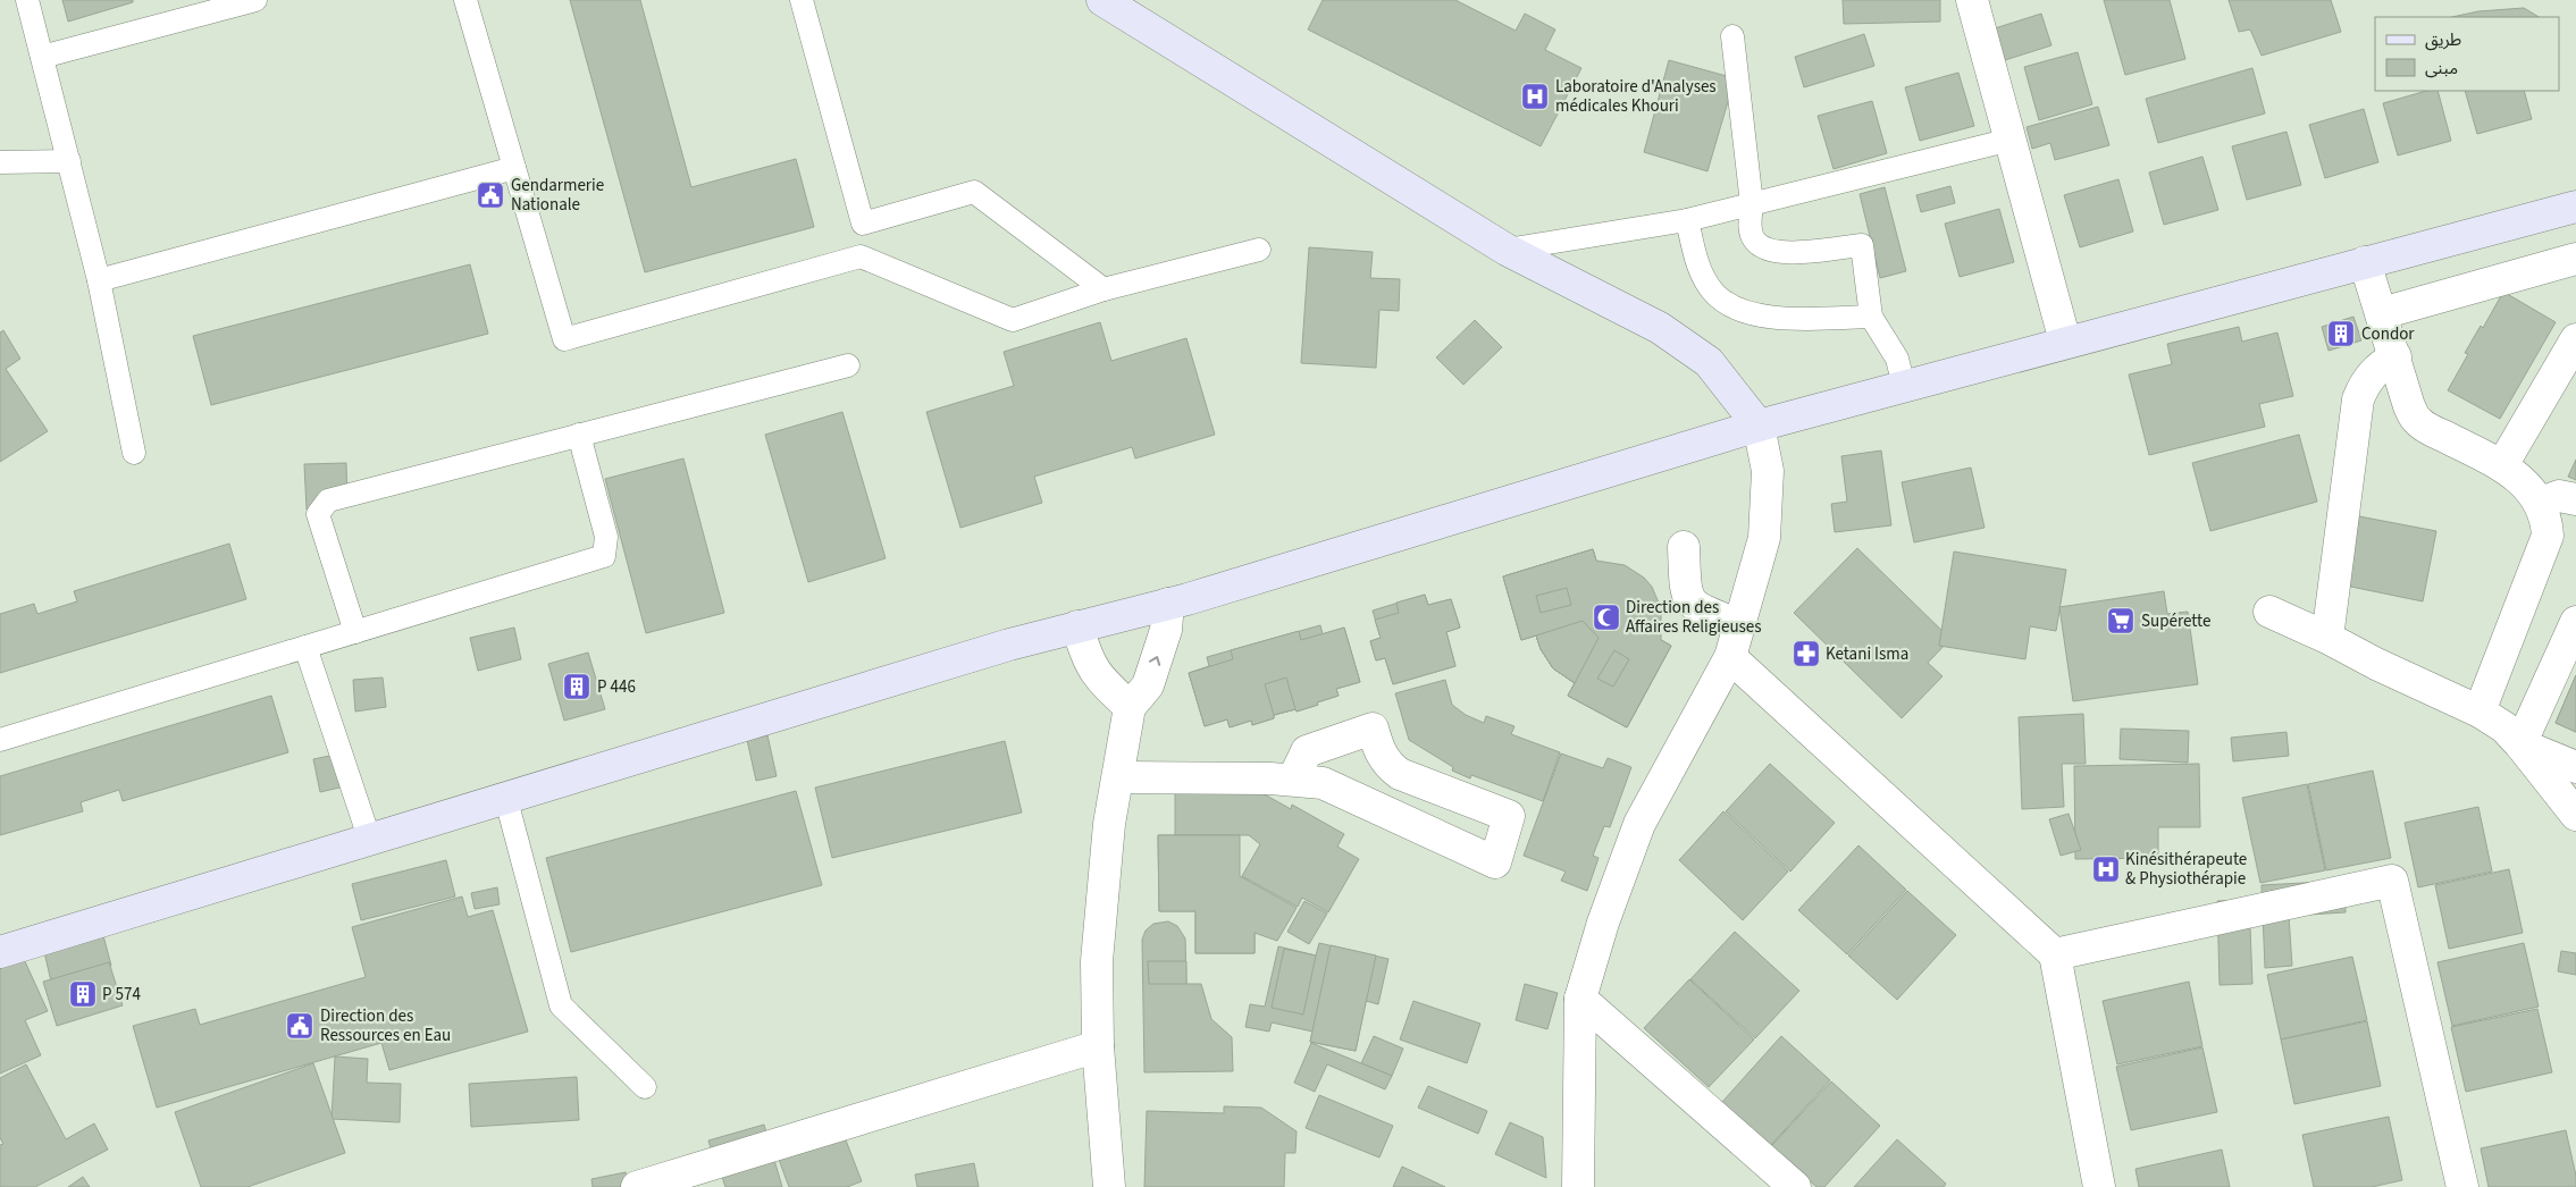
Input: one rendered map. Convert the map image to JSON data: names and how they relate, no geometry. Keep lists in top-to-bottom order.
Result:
{
  "places": {
    "hospital": ["Laboratoire d'Analyses médicales Khouri", "Kinésithérapeute & Physiothérapie"],
    "public building": ["Gendarmerie Nationale", "Direction des Ressources en Eau"],
    "building": ["Condor", "P 446", "P 574"],
    "mosque": ["Direction des Affaires Religieuses"],
    "supermarket": ["Supérette"],
    "pharmacy": ["Ketani Isma"]
  },
  "legend": ["طريق", "مبنى"]
}
